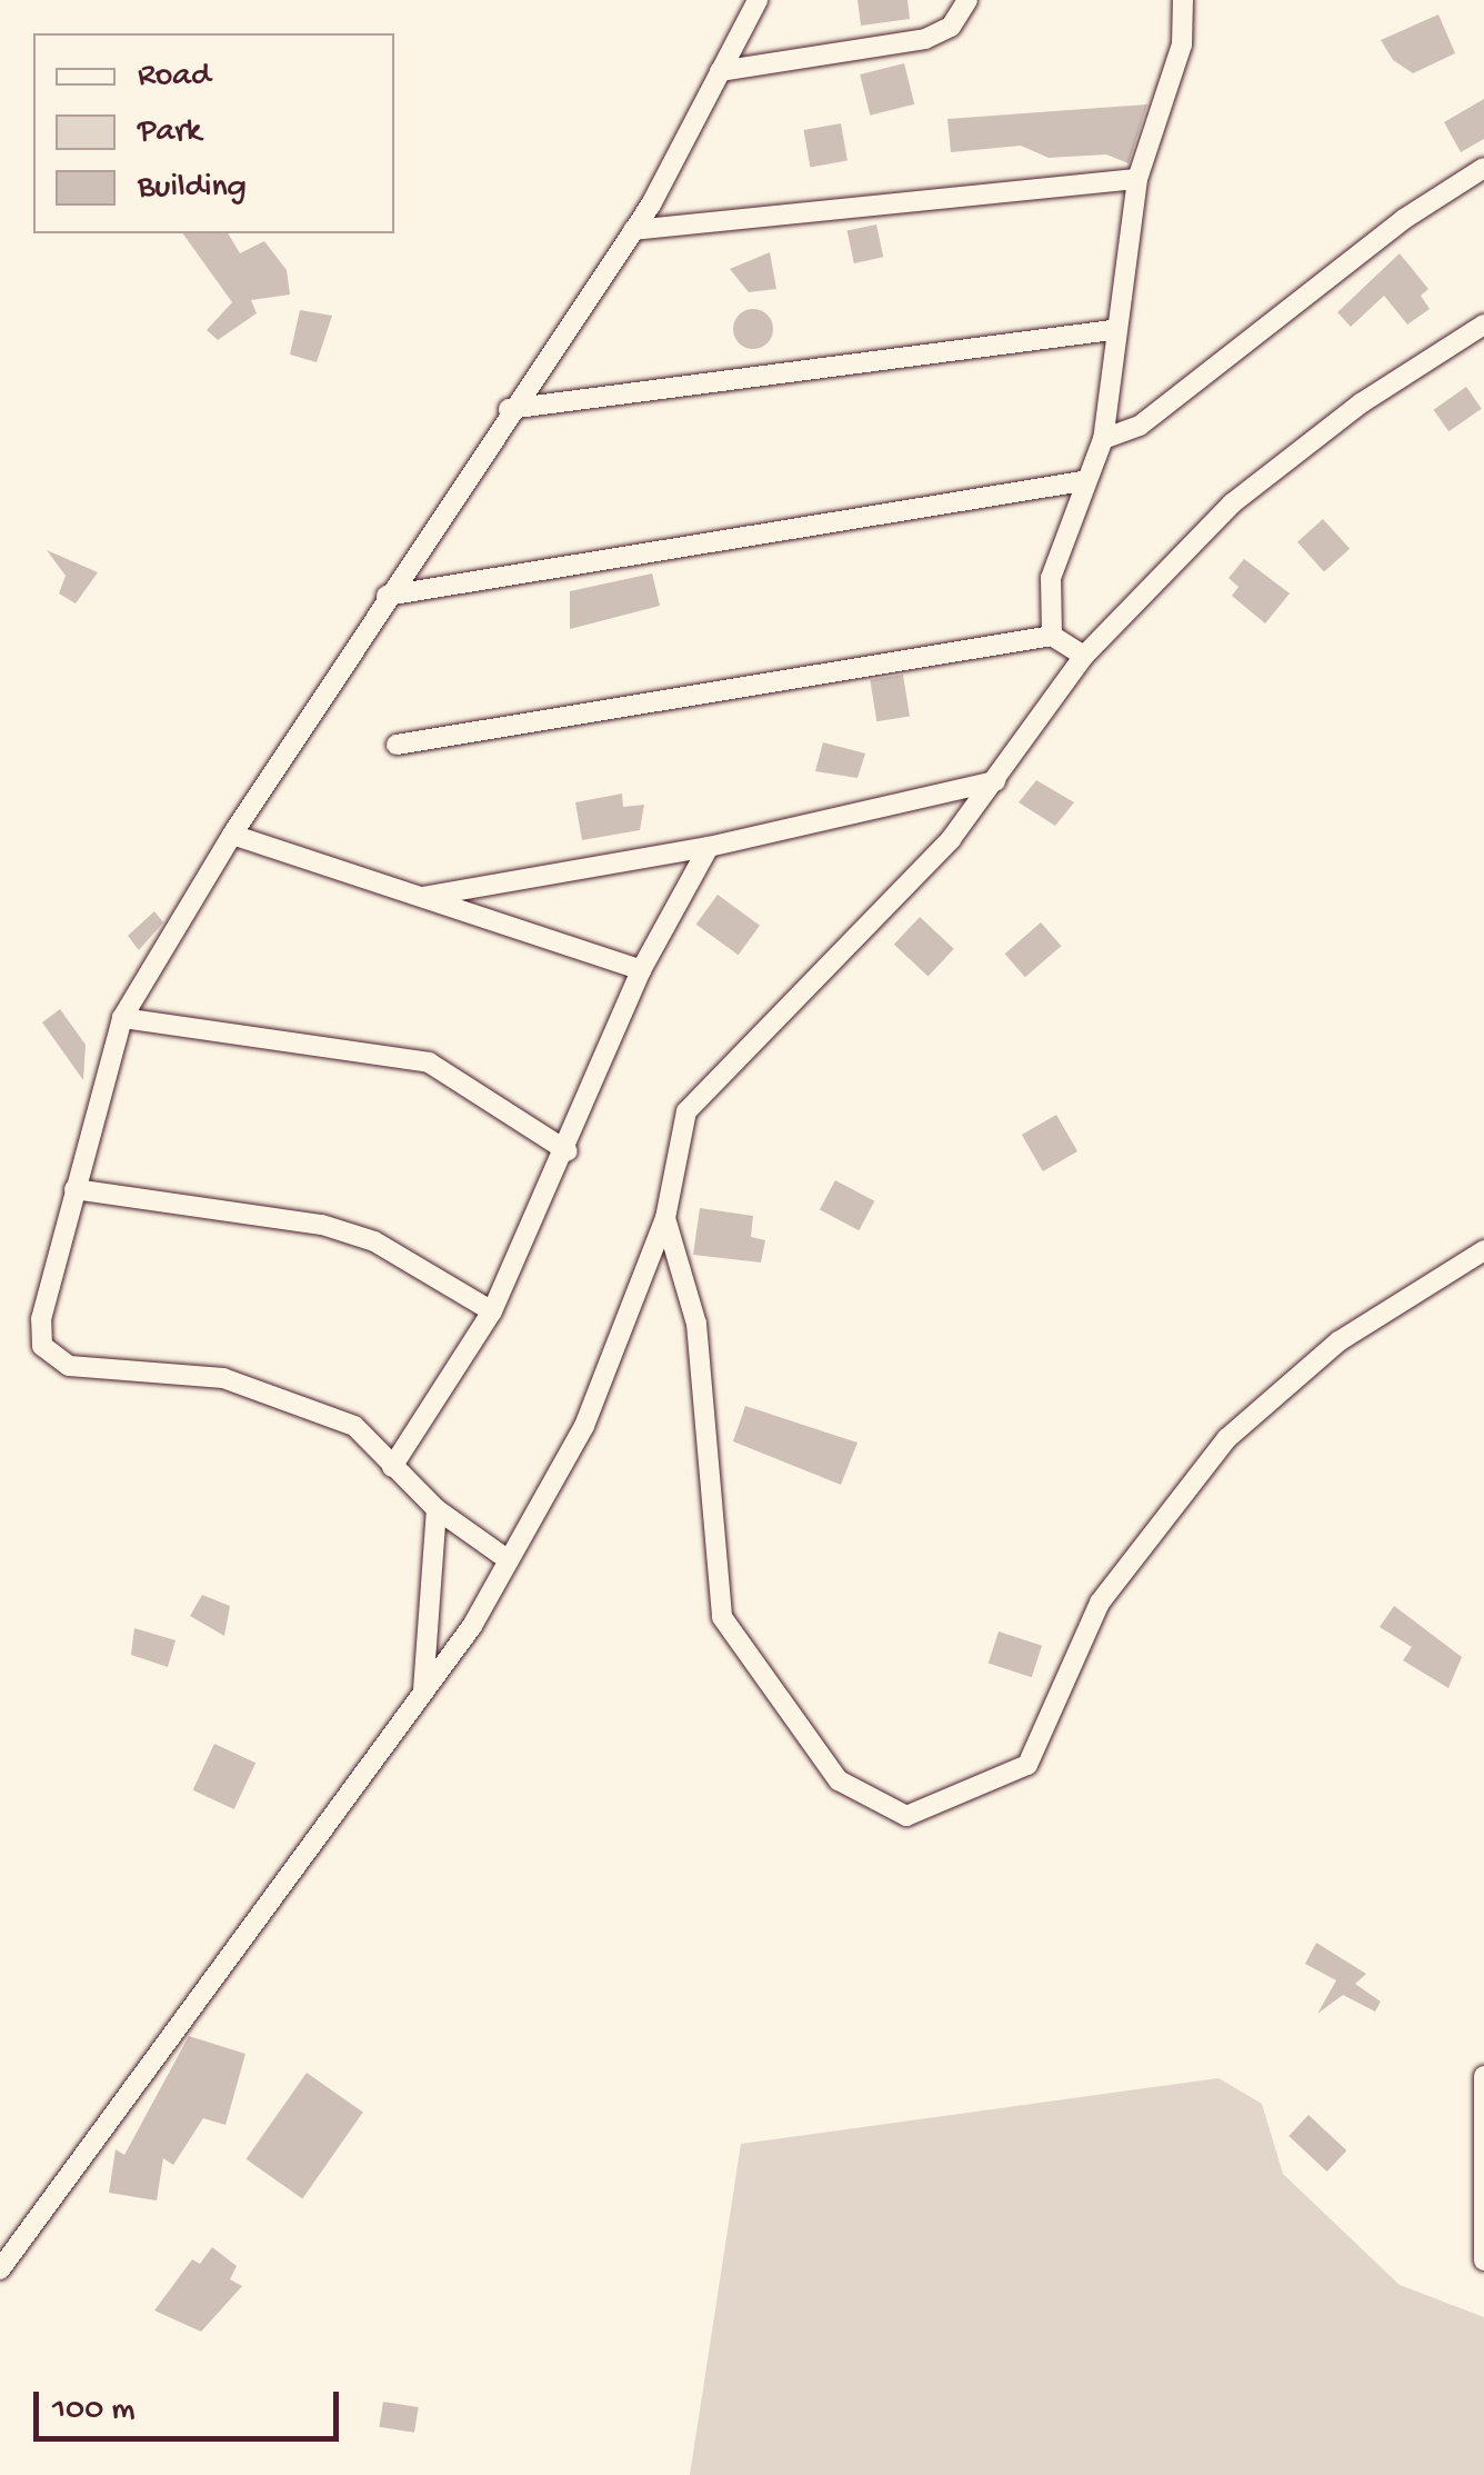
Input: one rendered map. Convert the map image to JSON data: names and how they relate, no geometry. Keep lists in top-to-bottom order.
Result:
{
  "legend": ["Road", "Park", "Building"],
  "scale_bar": "100 m"
}
